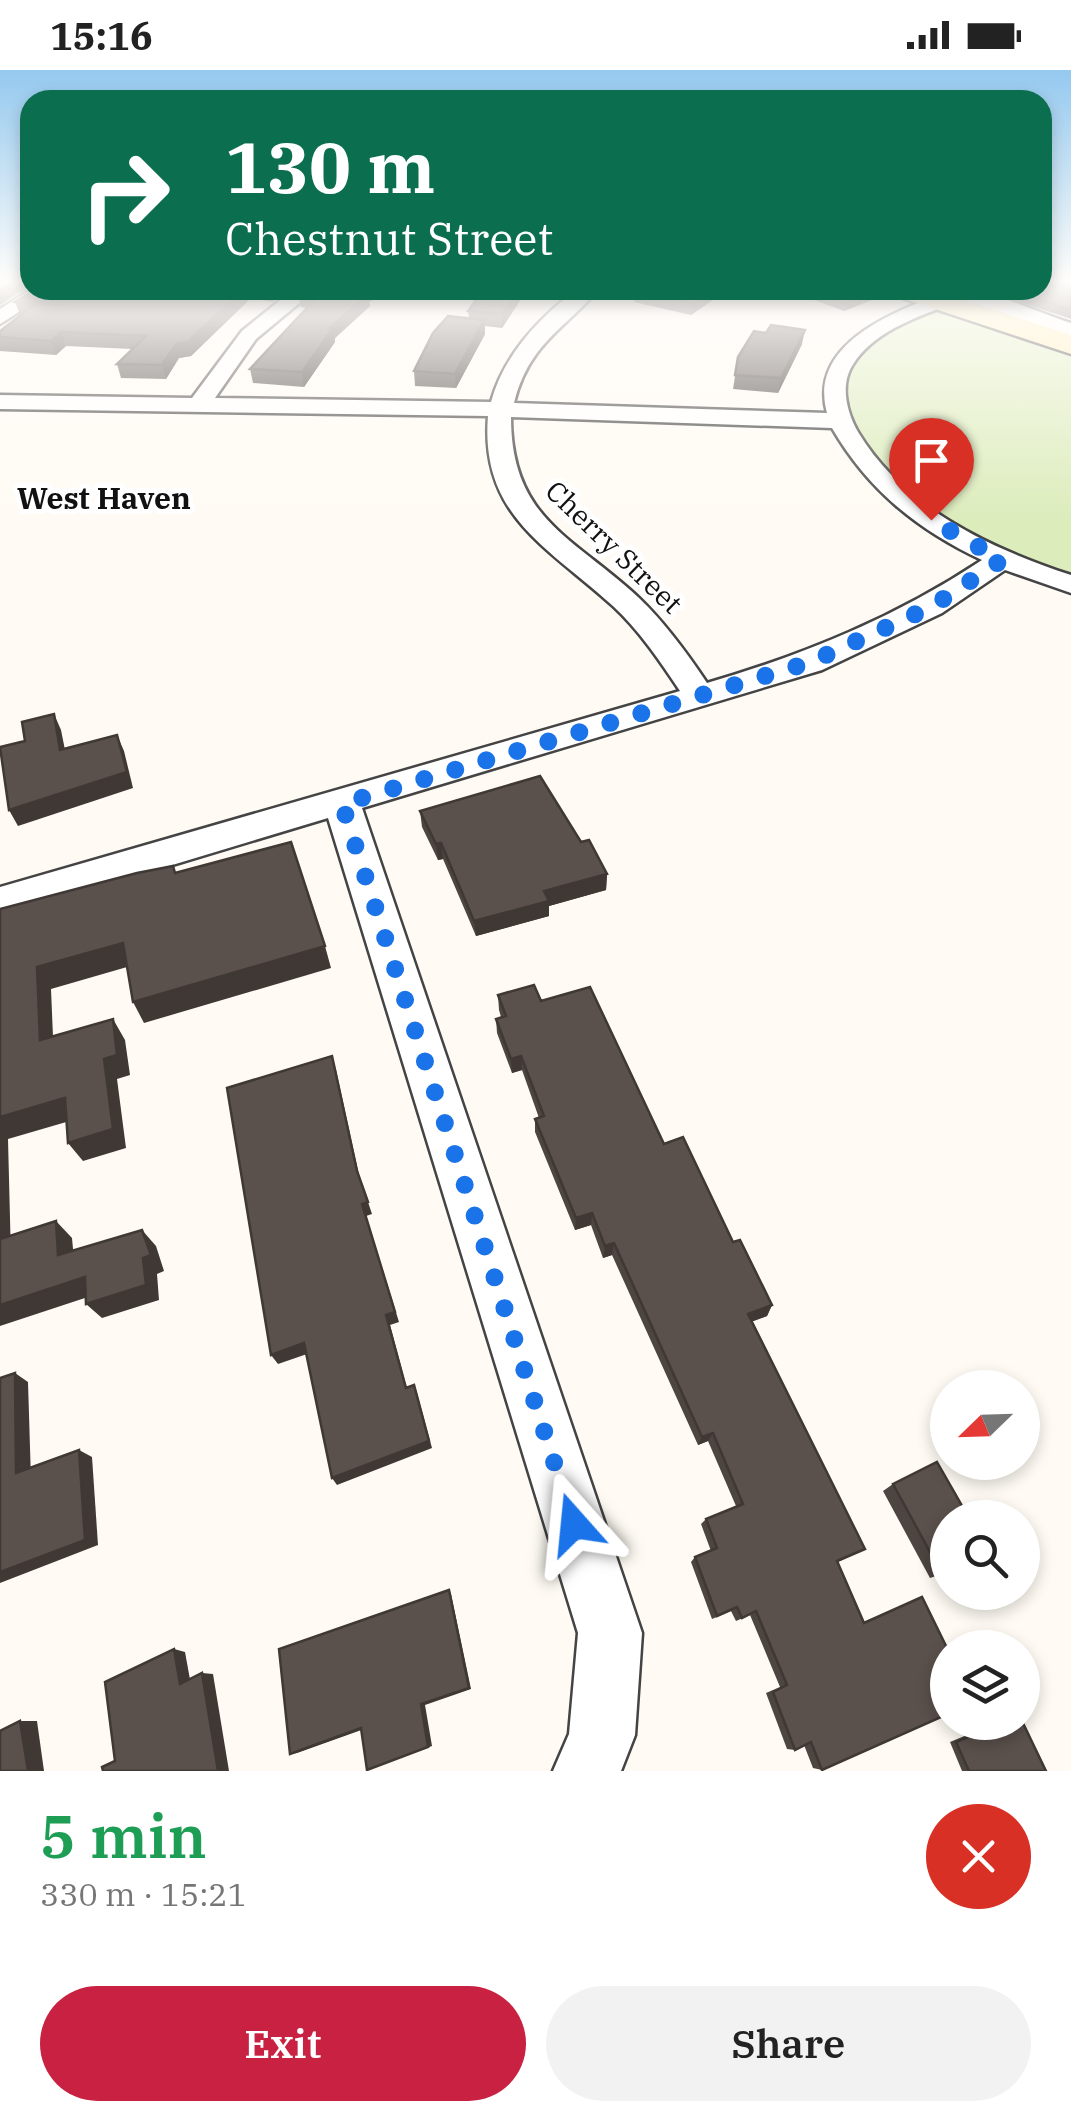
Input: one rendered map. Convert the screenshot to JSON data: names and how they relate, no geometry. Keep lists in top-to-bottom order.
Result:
{
  "streets": {
    "street": ["Cherry Street"]
  },
  "districts": ["West Haven"],
  "north": "bottom left",
  "page": {
    "status": "15:16",
    "turn": ["130 m", "Chestnut Street"],
    "heading": ["5 min", "330 m · 15:21"],
    "buttons": ["Exit", "Share"]
  }
}
